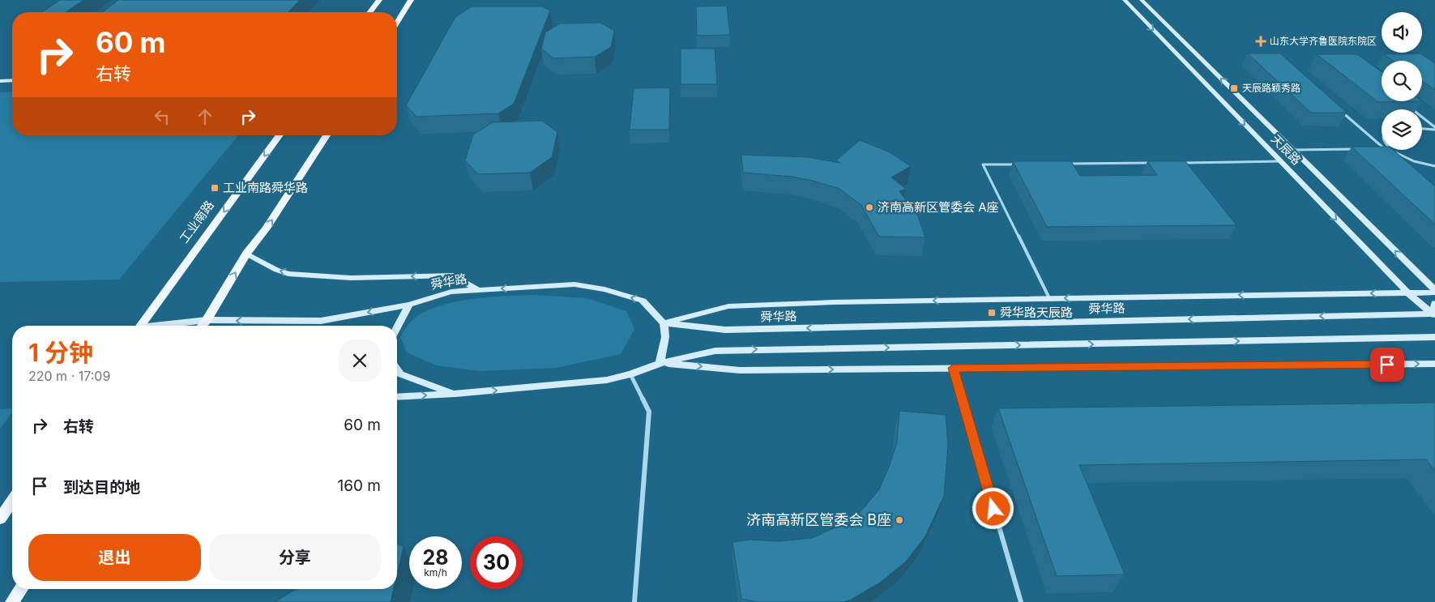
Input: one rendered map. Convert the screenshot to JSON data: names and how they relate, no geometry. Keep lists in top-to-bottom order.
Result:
{
  "streets": {
    "main road": ["天辰路", "工业南路", "舜华路"]
  },
  "crossings": [
    ["天辰路", "舜华路"]
  ],
  "places": {
    "health": ["山东大学齐鲁医院东院区"],
    "transit": ["天辰路颖秀路", "工业南路舜华路", "舜华路天辰路"],
    "other": ["济南高新区管委会 A座", "济南高新区管委会 B座"]
  },
  "page": {
    "turn": ["60 m", "右转"],
    "heading": ["1 分钟", "220 m · 17:09"],
    "list": [
      {
        "name": "右转",
        "value": "60 m"
      },
      {
        "name": "到达目的地",
        "value": "160 m"
      }
    ],
    "buttons": ["退出", "分享"],
    "speed": "28 km/h",
    "limit": "30"
  }
}
